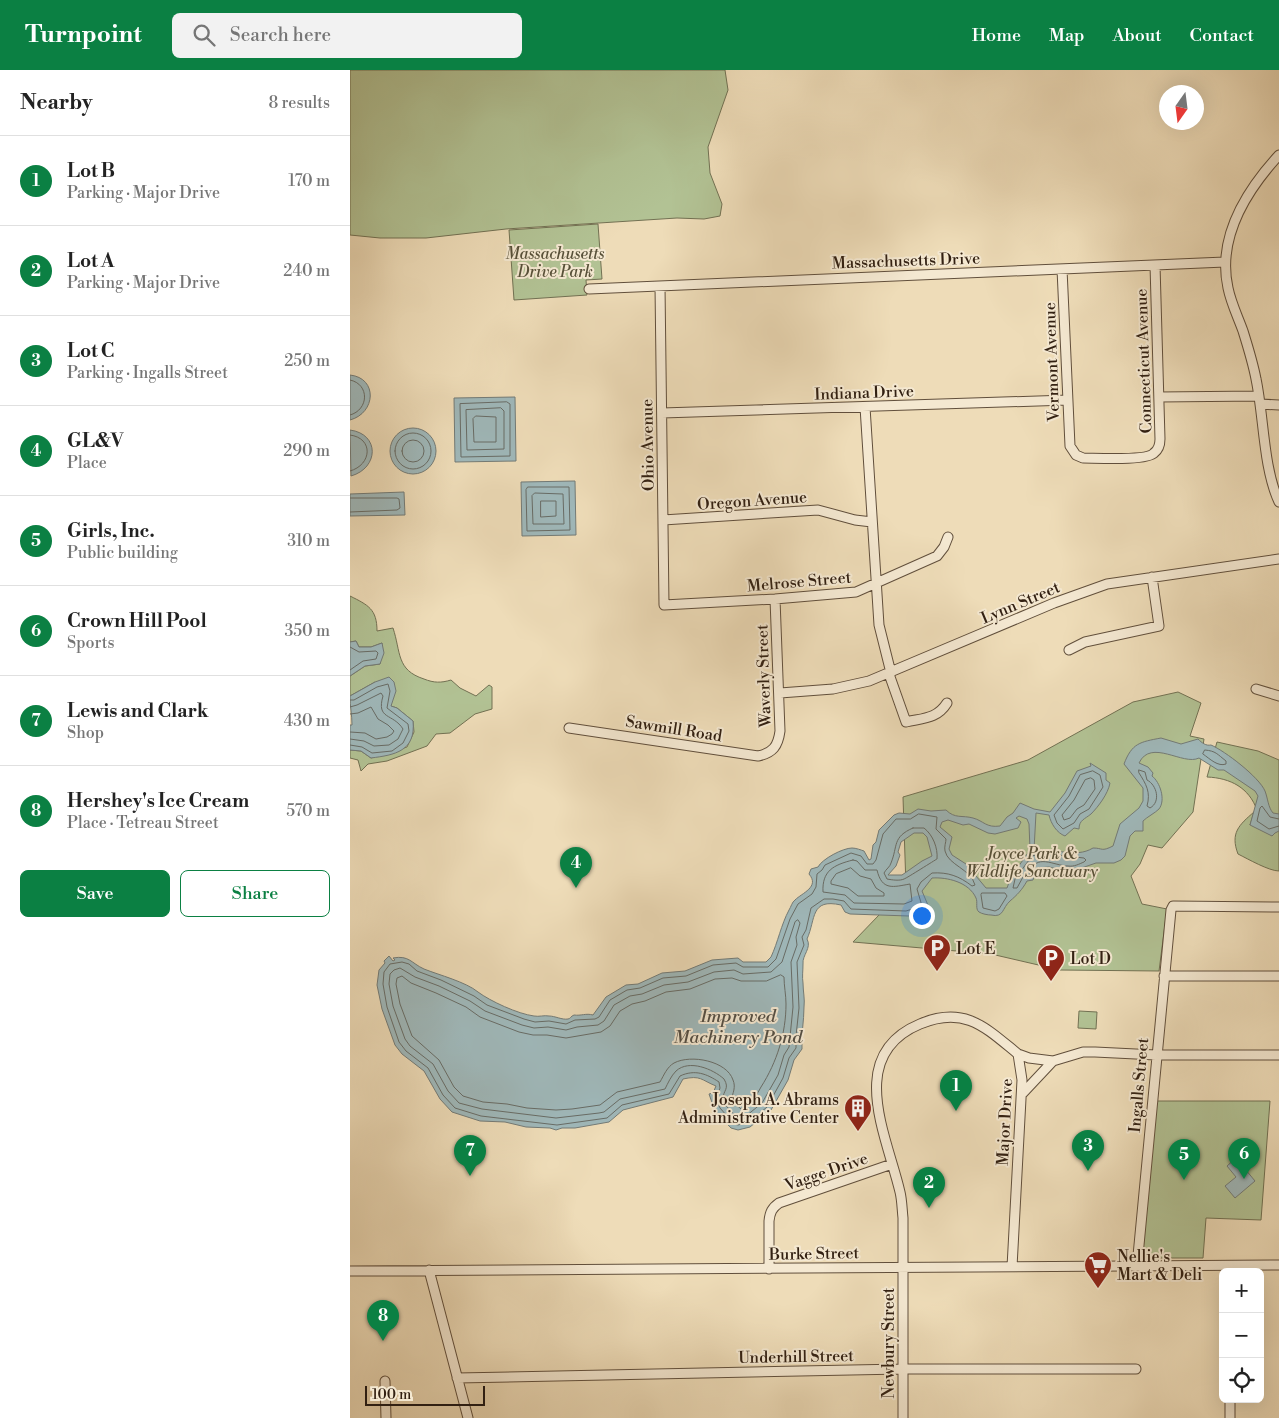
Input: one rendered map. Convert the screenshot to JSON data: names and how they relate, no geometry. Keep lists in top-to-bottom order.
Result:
{
  "streets": {
    "street": [
      "Massachusetts Drive",
      "Connecticut Avenue",
      "Vermont Avenue",
      "Indiana Drive",
      "Ohio Avenue",
      "Oregon Avenue",
      "Melrose Street",
      "Lynn Street",
      "Waverly Street",
      "Sawmill Road",
      "Ingalls Street",
      "Major Drive",
      "Vagge Drive",
      "Burke Street",
      "Newbury Street",
      "Underhill Street"
    ]
  },
  "crossings": [
    ["Massachusetts Drive", "Connecticut Avenue"],
    ["Massachusetts Drive", "Vermont Avenue"],
    ["Massachusetts Drive", "Ohio Avenue"],
    ["Connecticut Avenue", "Vermont Avenue"],
    ["Vermont Avenue", "Indiana Drive"],
    ["Indiana Drive", "Ohio Avenue"],
    ["Ohio Avenue", "Oregon Avenue"],
    ["Ohio Avenue", "Melrose Street"],
    ["Melrose Street", "Waverly Street"],
    ["Lynn Street", "Waverly Street"],
    ["Waverly Street", "Sawmill Road"],
    ["Ingalls Street", "Burke Street"],
    ["Major Drive", "Burke Street"],
    ["Vagge Drive", "Burke Street"],
    ["Burke Street", "Newbury Street"],
    ["Newbury Street", "Underhill Street"]
  ],
  "water": ["Improved Machinery Pond"],
  "parks": ["Massachusetts Drive Park", "Joyce Park & Wildlife Sanctuary"],
  "places": {
    "parking": ["Lot E", "Lot D"],
    "building": ["Joseph A. Abrams Administrative Center"],
    "supermarket": ["Nellie's Mart & Deli"]
  },
  "scale_bar": "100 m",
  "north": "bottom",
  "page": {
    "header": "Turnpoint",
    "search": "Search here",
    "nav": [
      "Home",
      "Map",
      "About",
      "Contact"
    ],
    "heading": ["Nearby", "8 results"],
    "list": [
      {
        "mark": "1",
        "name": "Lot B",
        "note": "Parking · Major Drive",
        "value": "170 m"
      },
      {
        "mark": "2",
        "name": "Lot A",
        "note": "Parking · Major Drive",
        "value": "240 m"
      },
      {
        "mark": "3",
        "name": "Lot C",
        "note": "Parking · Ingalls Street",
        "value": "250 m"
      },
      {
        "mark": "4",
        "name": "GL&V",
        "note": "Place",
        "value": "290 m"
      },
      {
        "mark": "5",
        "name": "Girls, Inc.",
        "note": "Public building",
        "value": "310 m"
      },
      {
        "mark": "6",
        "name": "Crown Hill Pool",
        "note": "Sports",
        "value": "350 m"
      },
      {
        "mark": "7",
        "name": "Lewis and Clark",
        "note": "Shop",
        "value": "430 m"
      },
      {
        "mark": "8",
        "name": "Hershey's Ice Cream",
        "note": "Place · Tetreau Street",
        "value": "570 m"
      }
    ],
    "pins": [
      "4",
      "1",
      "3",
      "7",
      "6",
      "5",
      "2",
      "8"
    ],
    "buttons": ["Save", "Share"],
    "map_buttons": ["+", "−"],
    "scale": "100 m"
  }
}
